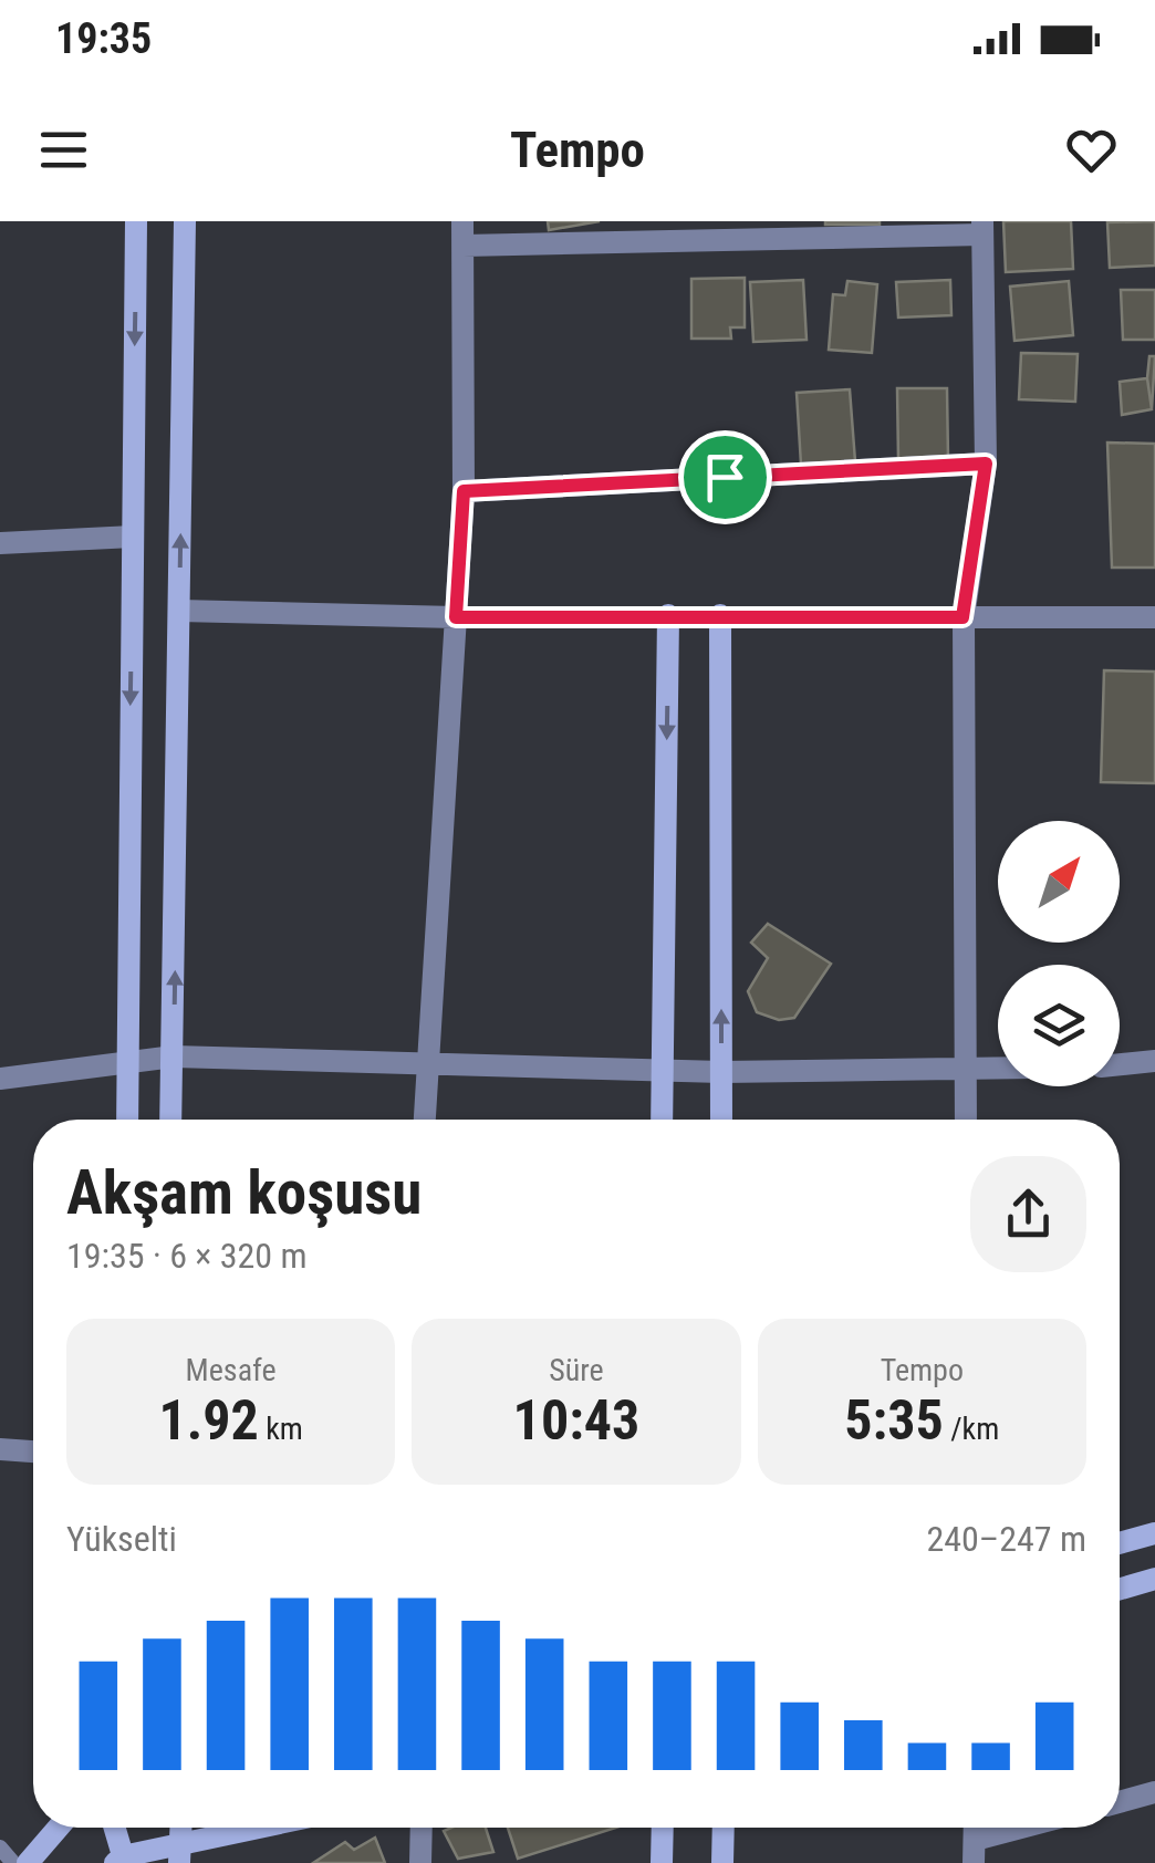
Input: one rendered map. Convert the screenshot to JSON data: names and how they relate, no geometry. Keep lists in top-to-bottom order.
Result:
{
  "north": "top right",
  "page": {
    "status": "19:35",
    "header": "Tempo",
    "heading": ["Akşam koşusu", "19:35 · 6 × 320 m"],
    "stats": [
      ["Mesafe", "1.92 km"],
      ["Süre", "10:43"],
      ["Tempo", "5:35 /km"]
    ],
    "chart": ["Yükselti", "240–247 m"]
  }
}
